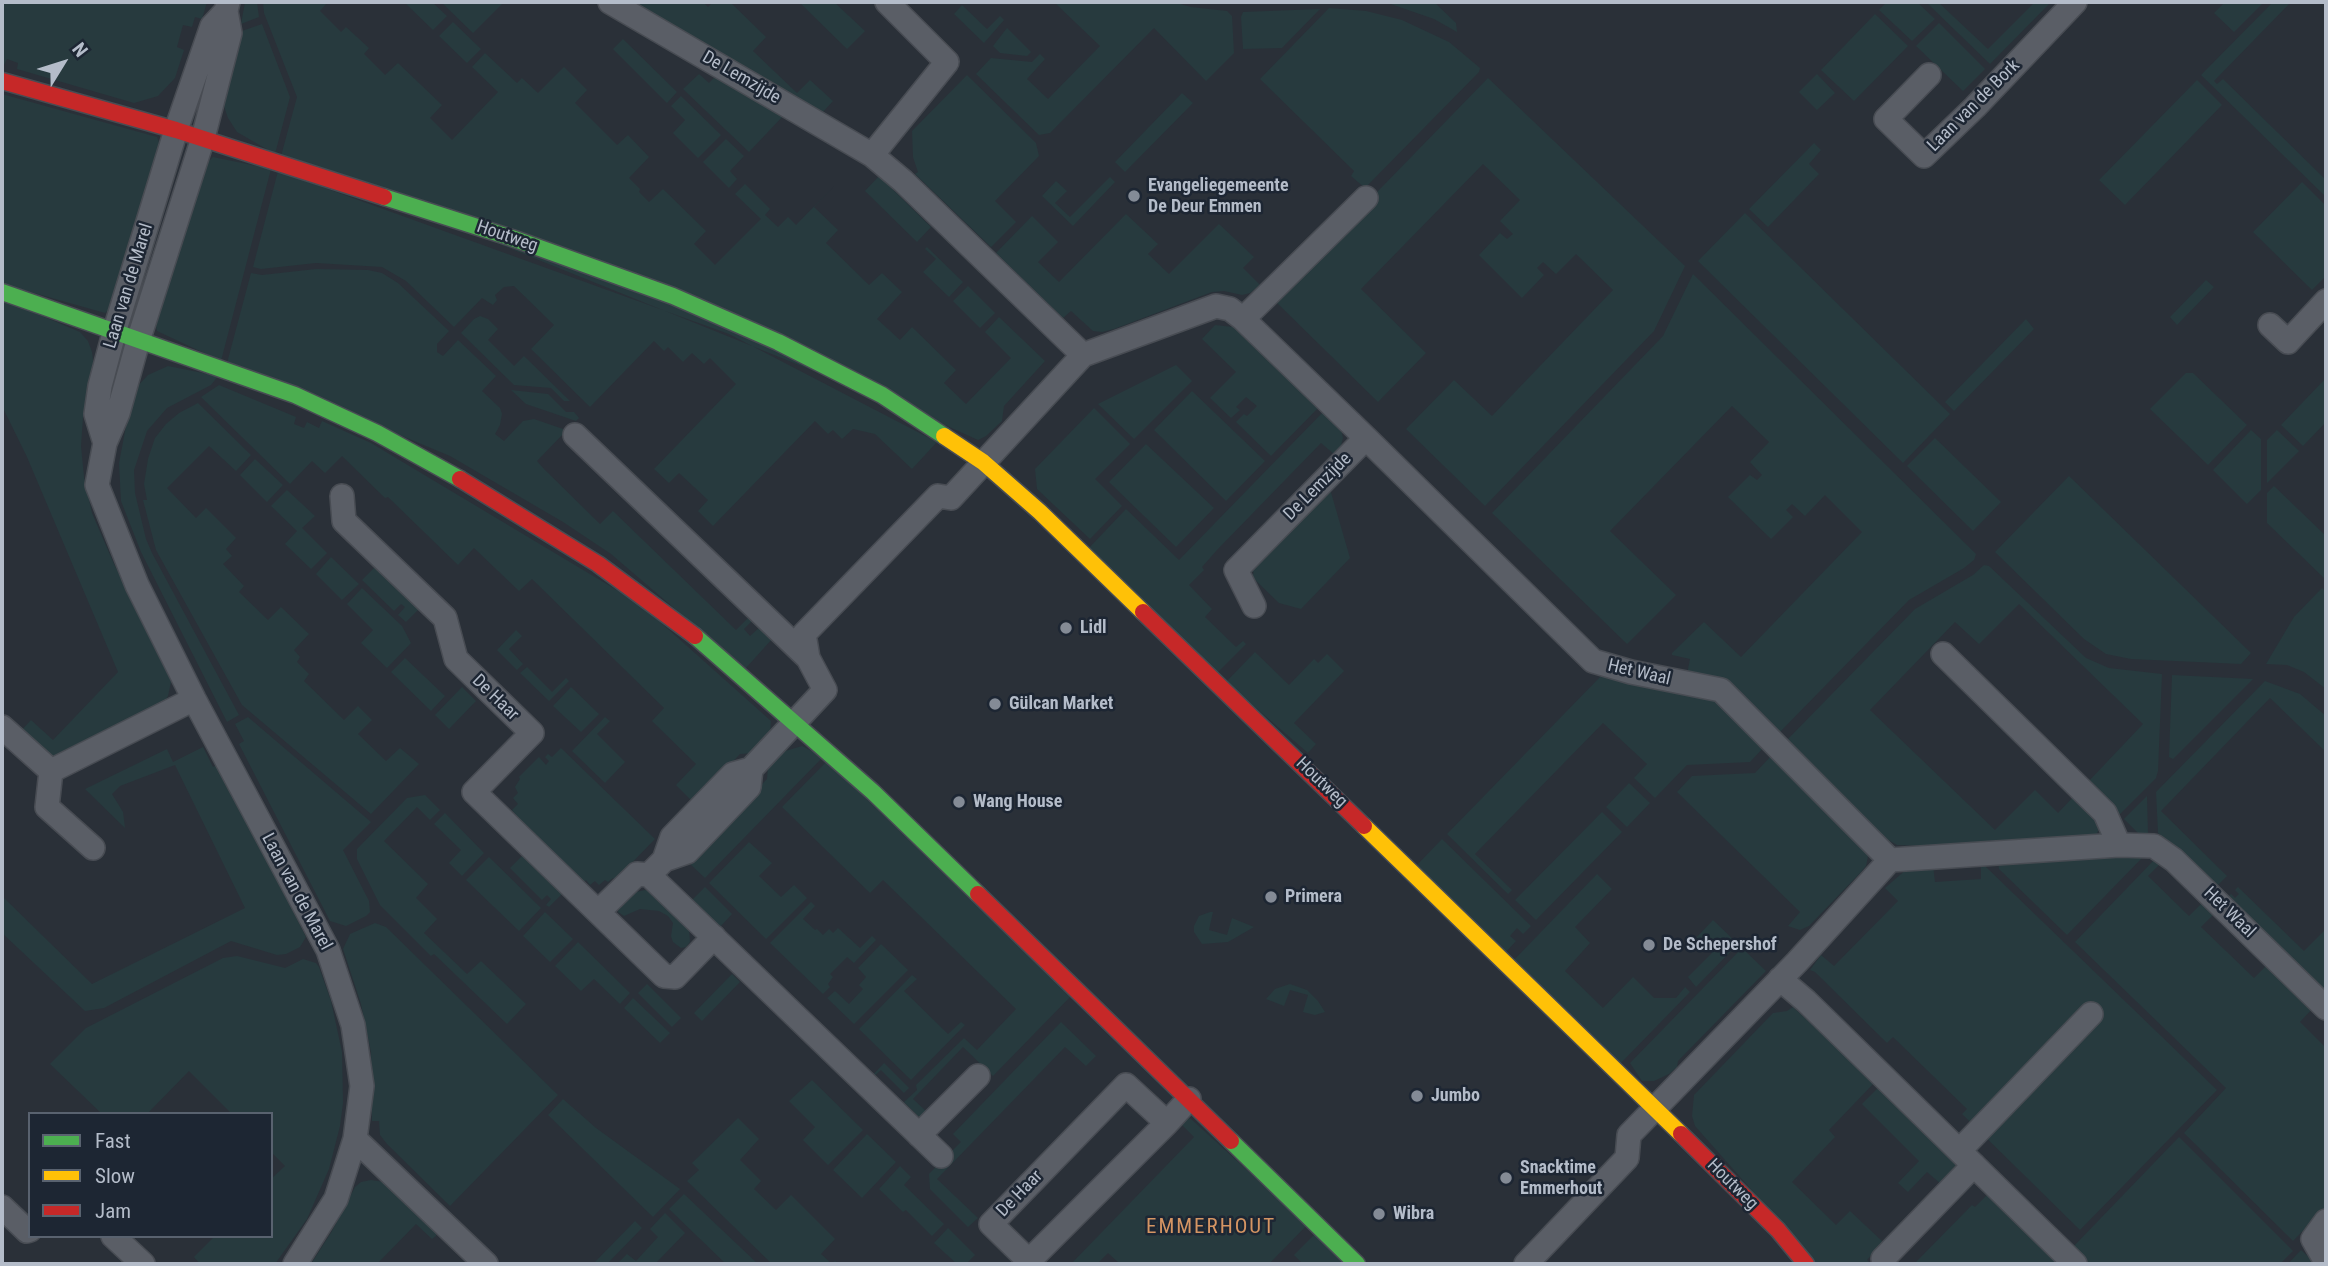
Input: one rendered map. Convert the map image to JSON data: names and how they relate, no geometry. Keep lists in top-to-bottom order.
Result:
{
  "streets": {
    "street": [
      "De Lemzijde",
      "Laan van de Bork",
      "Houtweg",
      "Laan van de Marel",
      "Het Waal",
      "De Haar"
    ]
  },
  "crossings": [
    ["De Lemzijde", "Houtweg"],
    ["De Lemzijde", "Het Waal"],
    ["Houtweg", "Laan van de Marel"]
  ],
  "districts": ["EMMERHOUT"],
  "places": [
    "Evangeliegemeente De Deur Emmen",
    "Lidl",
    "Gülcan Market",
    "Wang House",
    "Primera",
    "De Schepershof",
    "Jumbo",
    "Snacktime Emmerhout",
    "Wibra"
  ],
  "legend": ["Fast", "Slow", "Jam"],
  "north": "top right"
}
